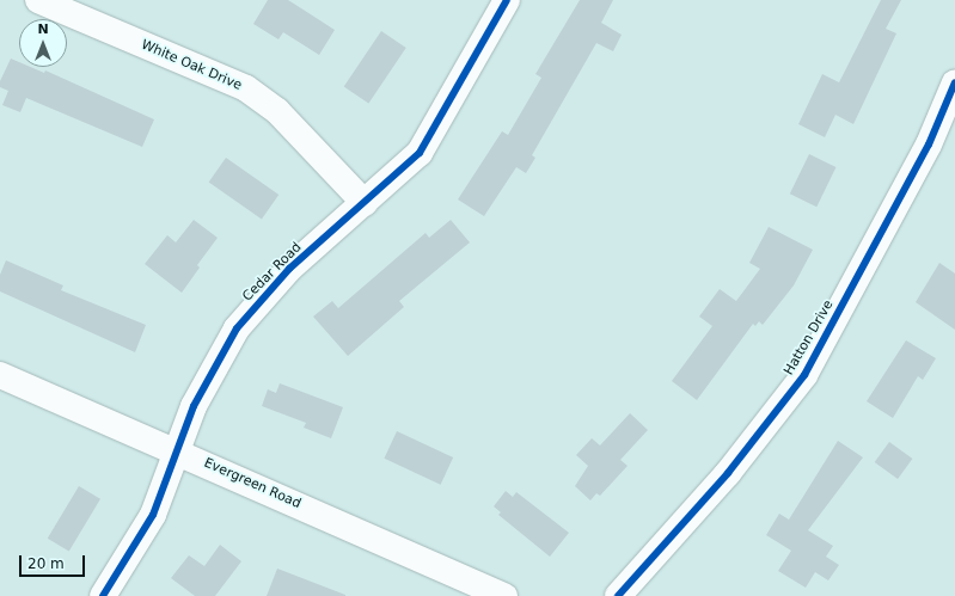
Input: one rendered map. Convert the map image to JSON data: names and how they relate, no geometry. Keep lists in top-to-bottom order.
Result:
{
  "streets": {
    "street": [
      "White Oak Drive",
      "Cedar Road",
      "Hatton Drive",
      "Evergreen Road"
    ]
  },
  "crossings": [
    ["White Oak Drive", "Cedar Road"],
    ["Cedar Road", "Evergreen Road"]
  ],
  "scale_bar": "20 m",
  "north": "top"
}
